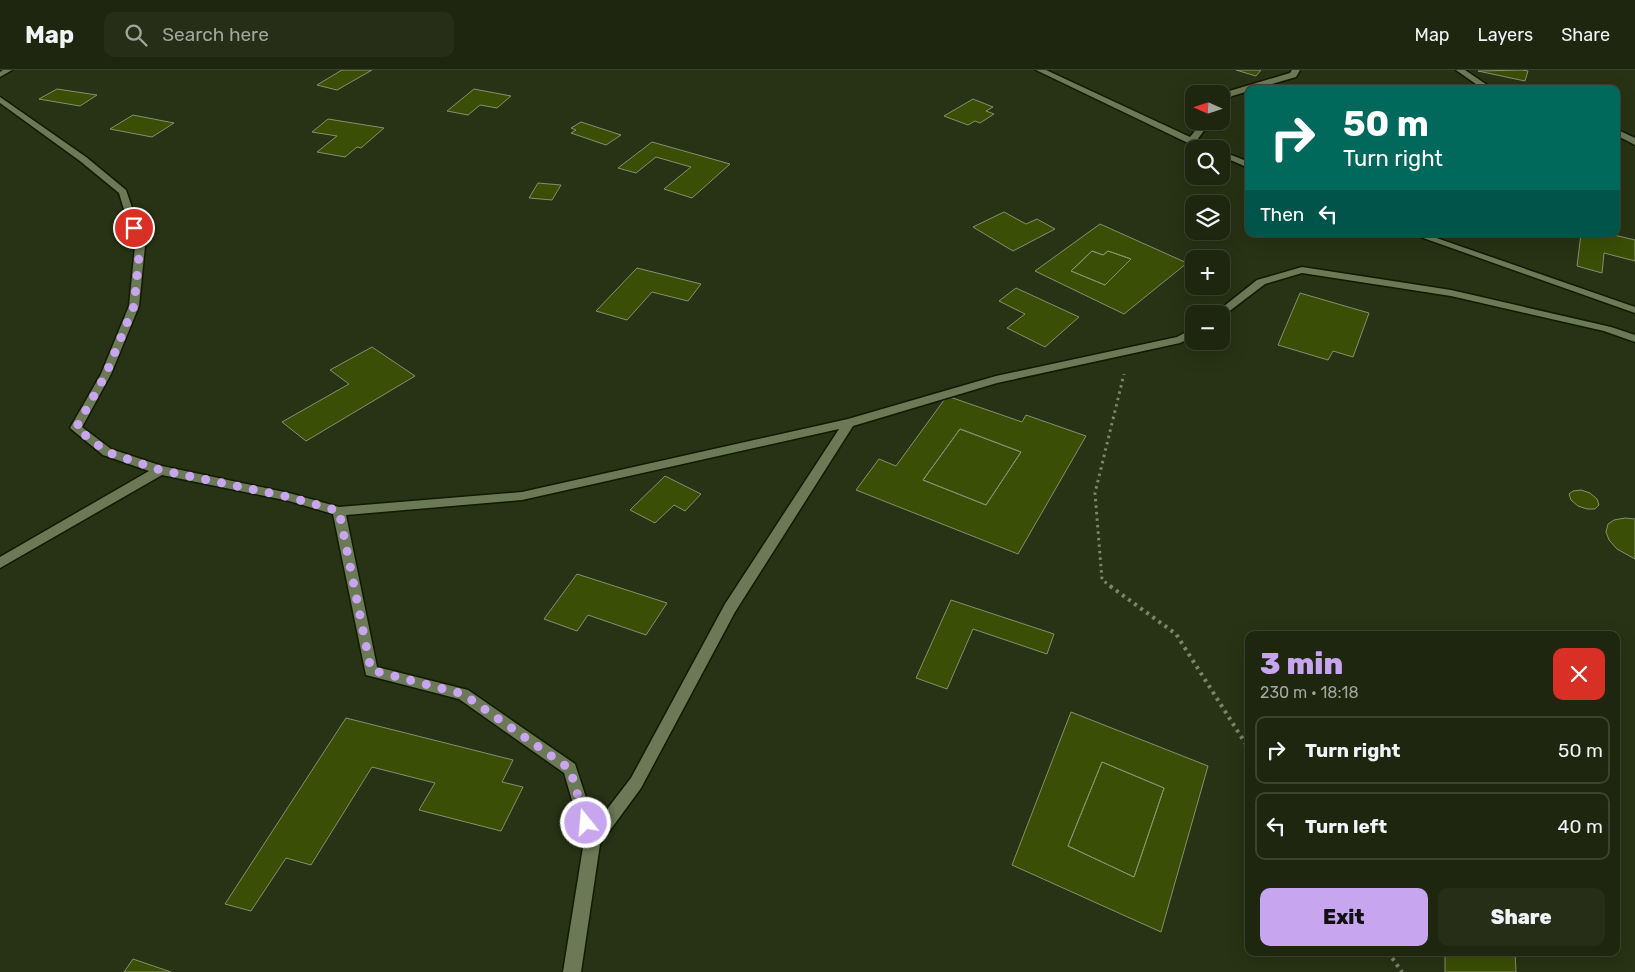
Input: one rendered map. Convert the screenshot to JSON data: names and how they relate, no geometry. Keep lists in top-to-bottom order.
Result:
{
  "north": "left",
  "page": {
    "header": "Map",
    "search": "Search here",
    "nav": ["Map", "Layers", "Share"],
    "map_buttons": ["+", "−"],
    "turn": ["50 m", "Turn right"],
    "then": "Then",
    "heading": ["3 min", "230 m · 18:18"],
    "list": [
      {
        "name": "Turn right",
        "value": "50 m"
      },
      {
        "name": "Turn left",
        "value": "40 m"
      }
    ],
    "buttons": ["Exit", "Share"]
  }
}
